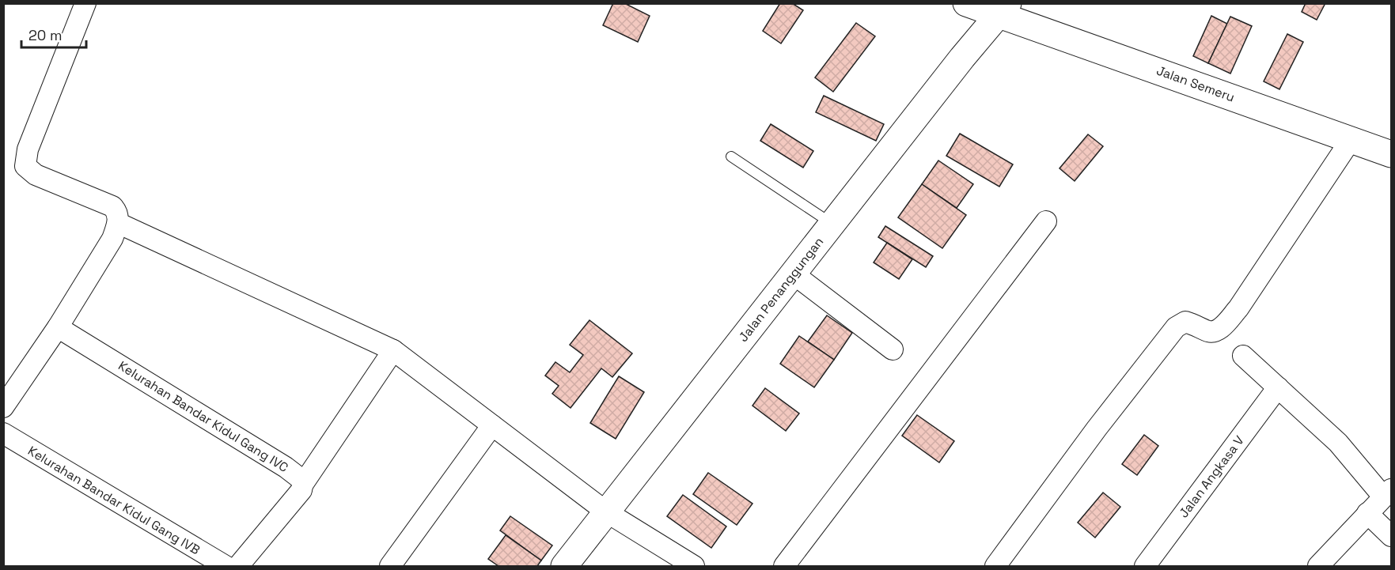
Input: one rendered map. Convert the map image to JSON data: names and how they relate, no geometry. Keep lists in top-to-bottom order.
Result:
{
  "streets": {
    "main road": ["Jalan Semeru", "Jalan Penanggungan"],
    "street": ["Kelurahan Bandar Kidul Gang IVC", "Jalan Angkasa V", "Kelurahan Bandar Kidul Gang IVB"]
  },
  "crossings": [
    ["Jalan Semeru", "Jalan Penanggungan"]
  ],
  "scale_bar": "20 m"
}
